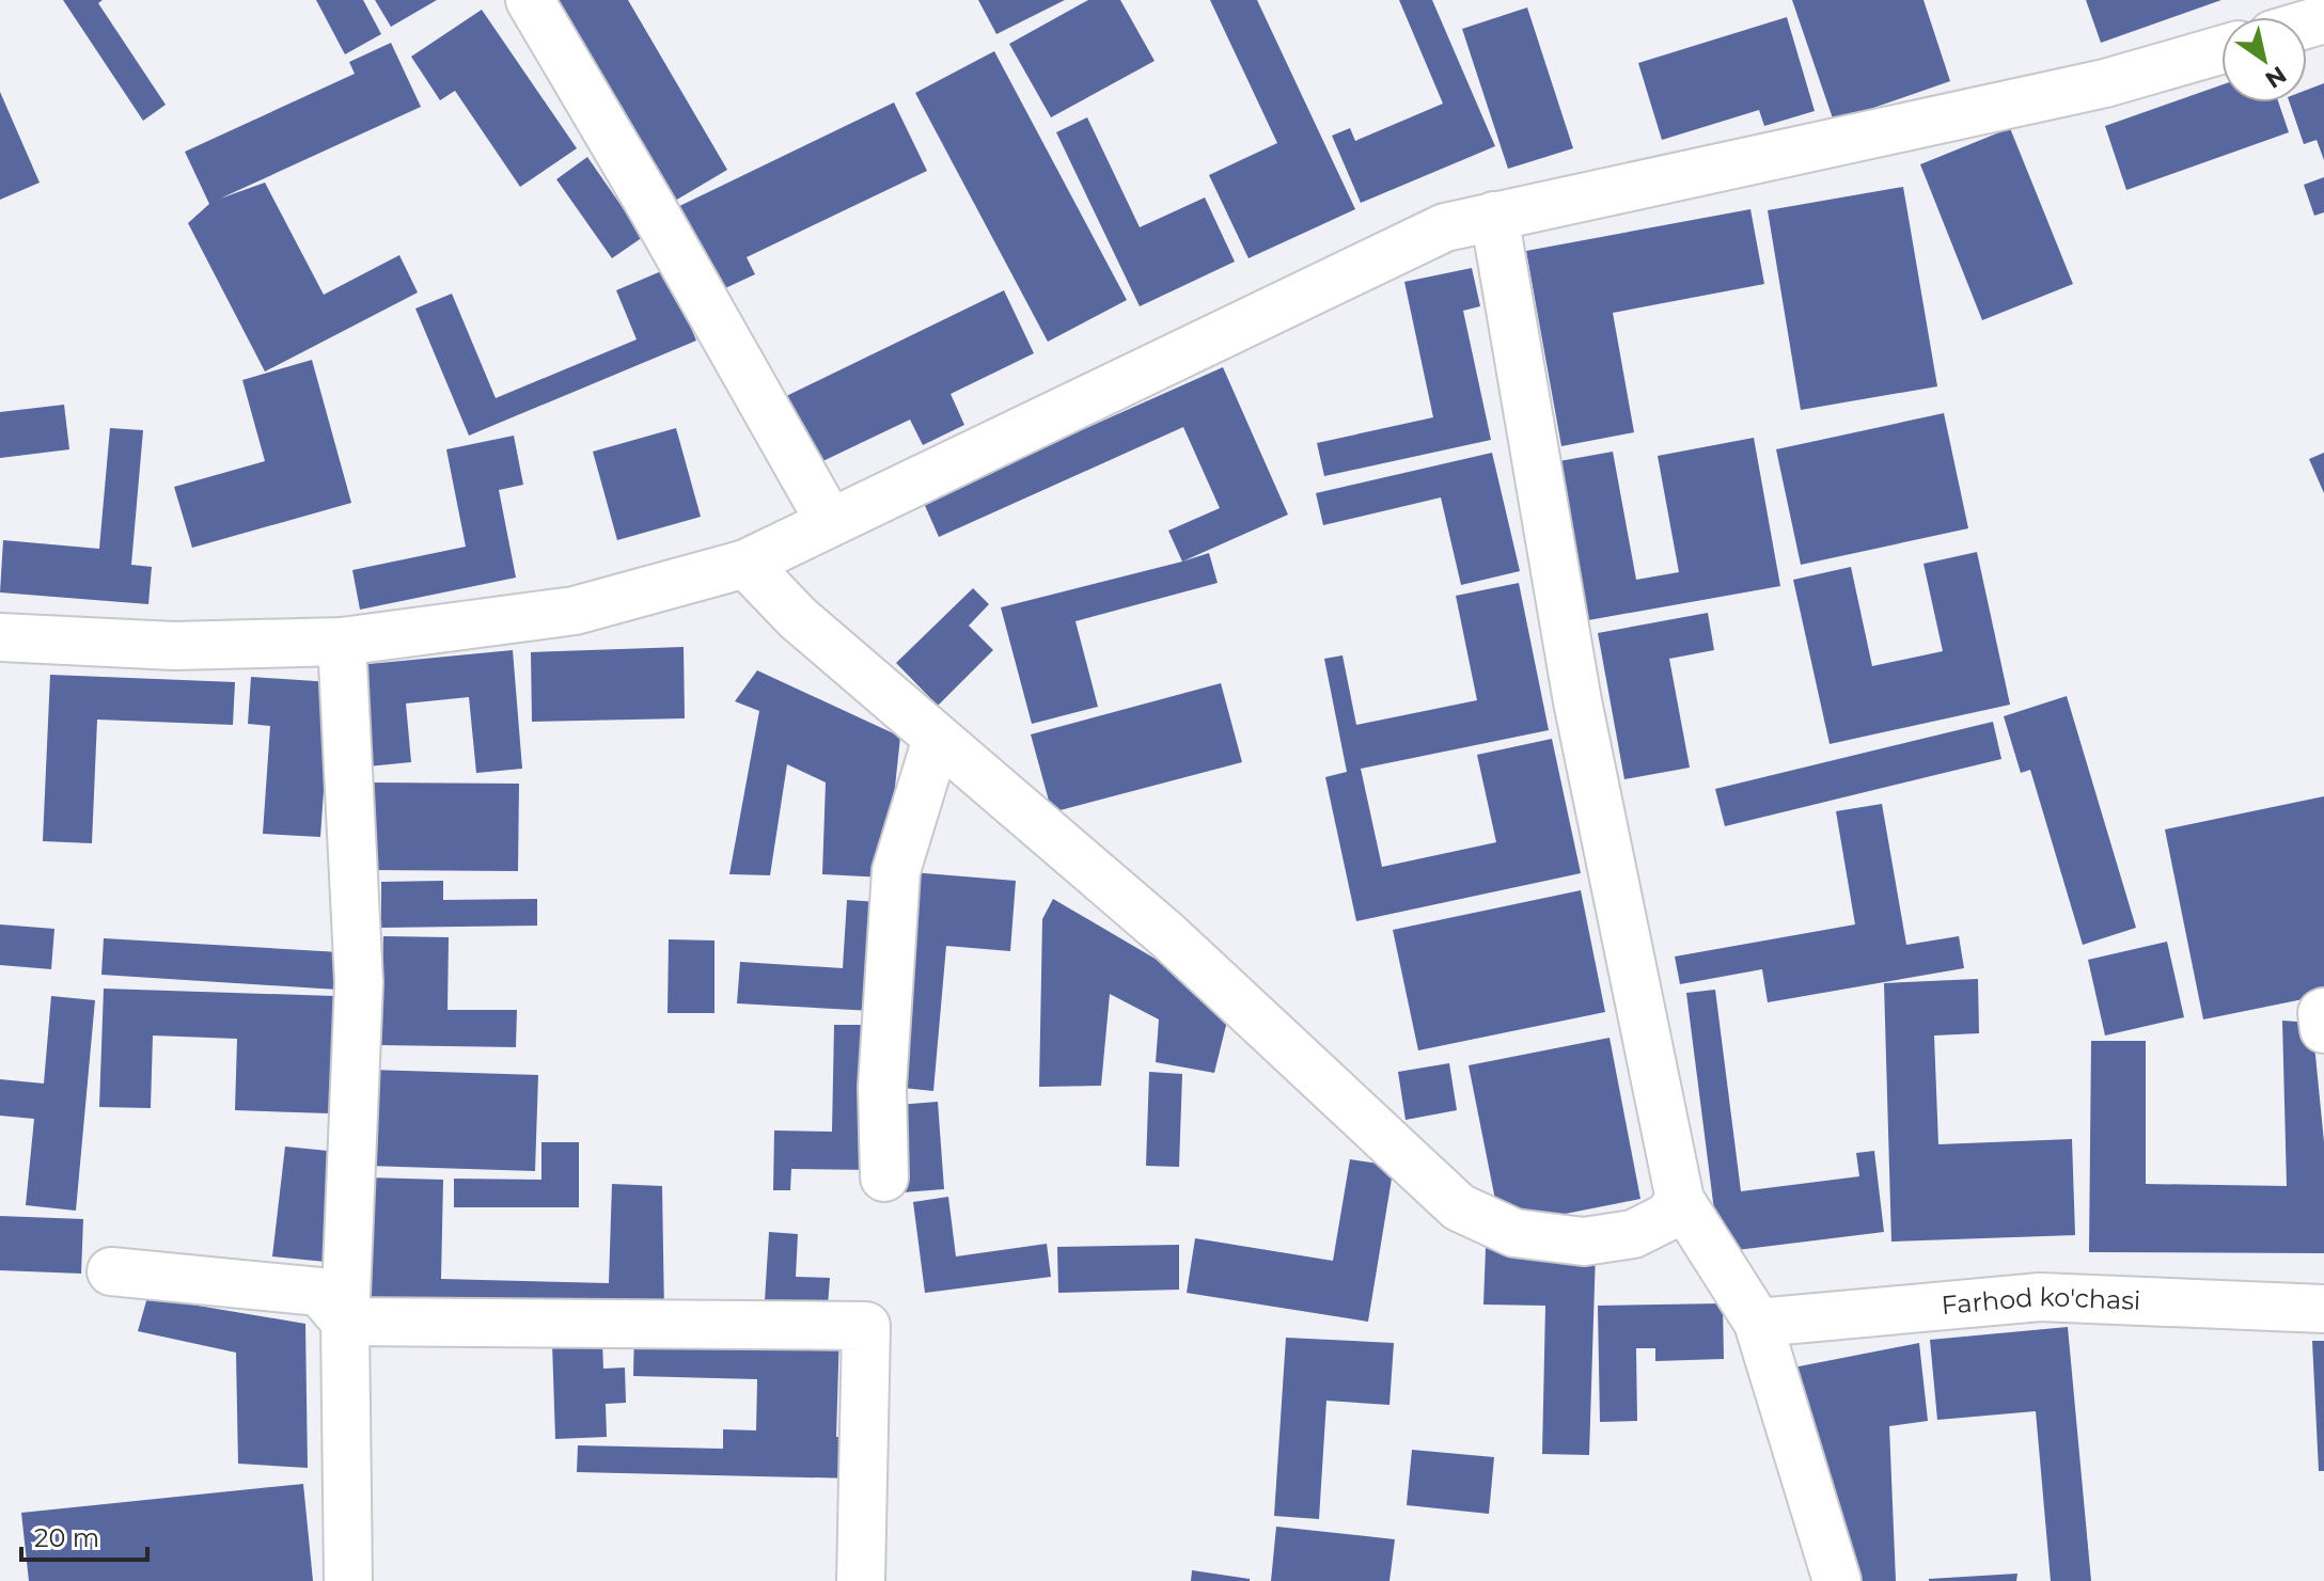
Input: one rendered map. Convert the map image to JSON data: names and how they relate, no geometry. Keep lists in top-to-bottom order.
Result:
{
  "streets": {
    "street": ["Farhod ko'chasi"]
  },
  "scale_bar": "20 m",
  "north": "bottom right"
}
